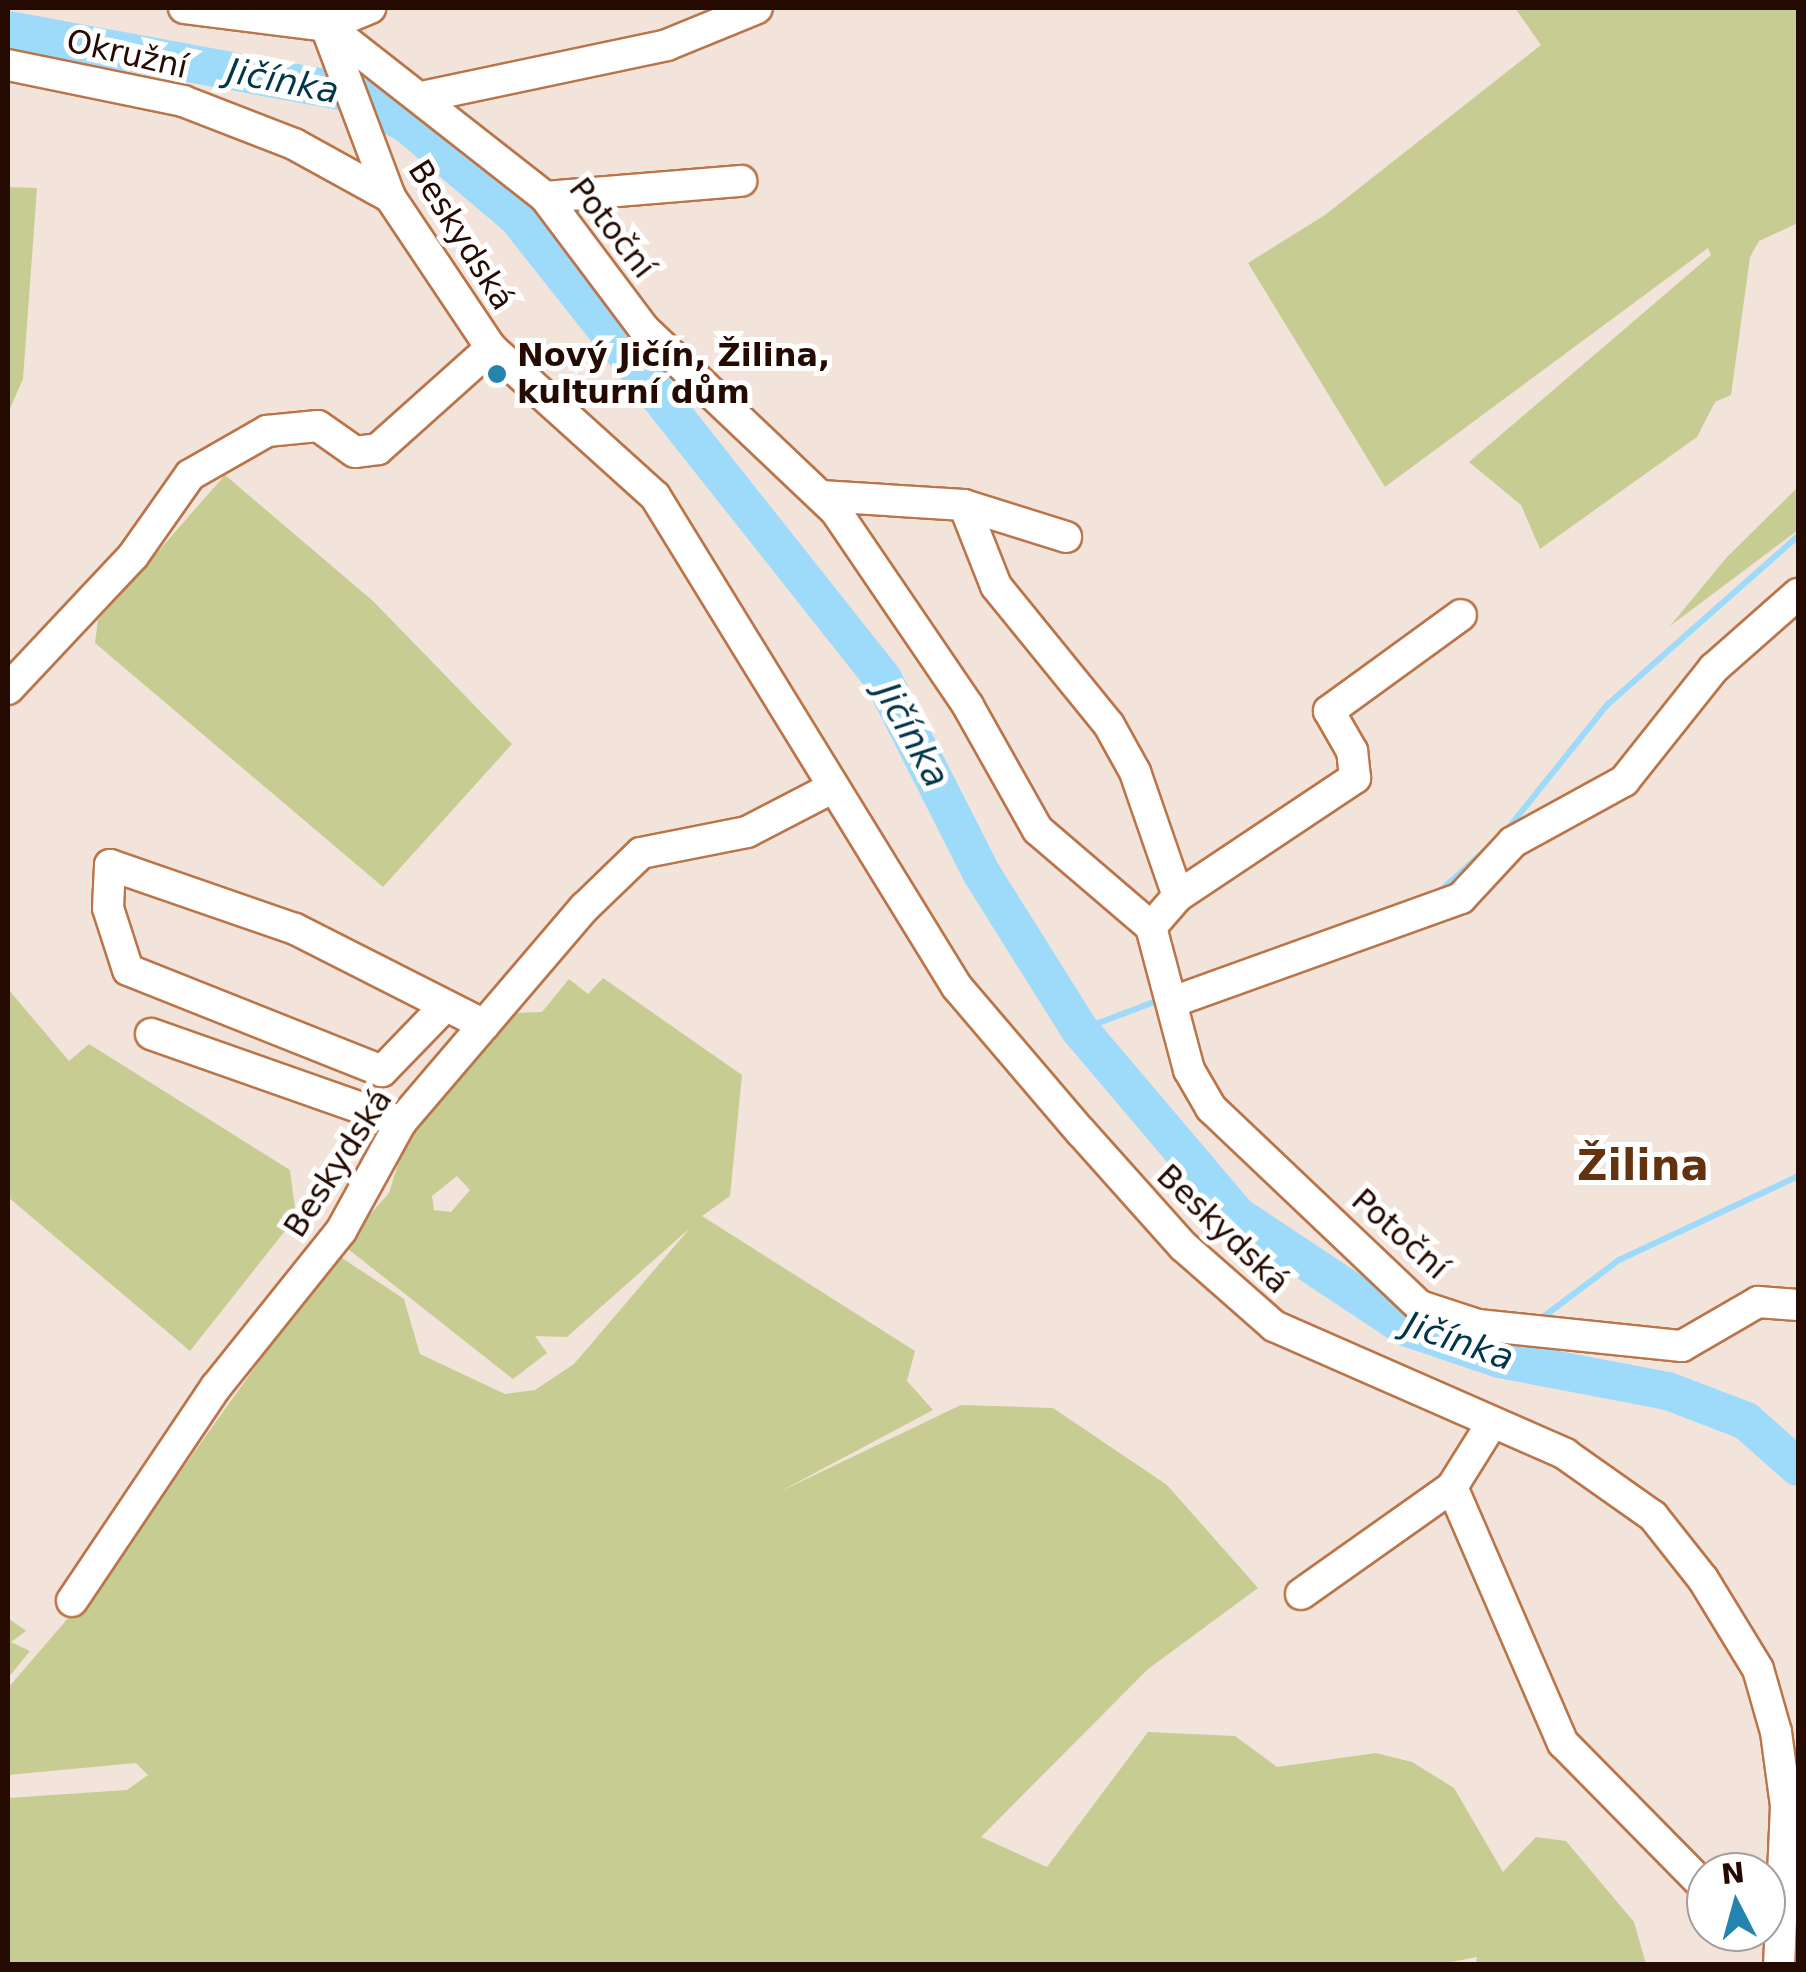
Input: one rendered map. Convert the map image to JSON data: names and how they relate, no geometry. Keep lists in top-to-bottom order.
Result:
{
  "streets": {
    "street": ["Okružní", "Potoční", "Beskydská"]
  },
  "crossings": [
    ["Okružní", "Beskydská"],
    ["Potoční", "Beskydská"]
  ],
  "districts": ["Žilina"],
  "water": ["Jičínka"],
  "places": ["Nový Jičín, Žilina, kulturní dům"],
  "north": "top"
}
